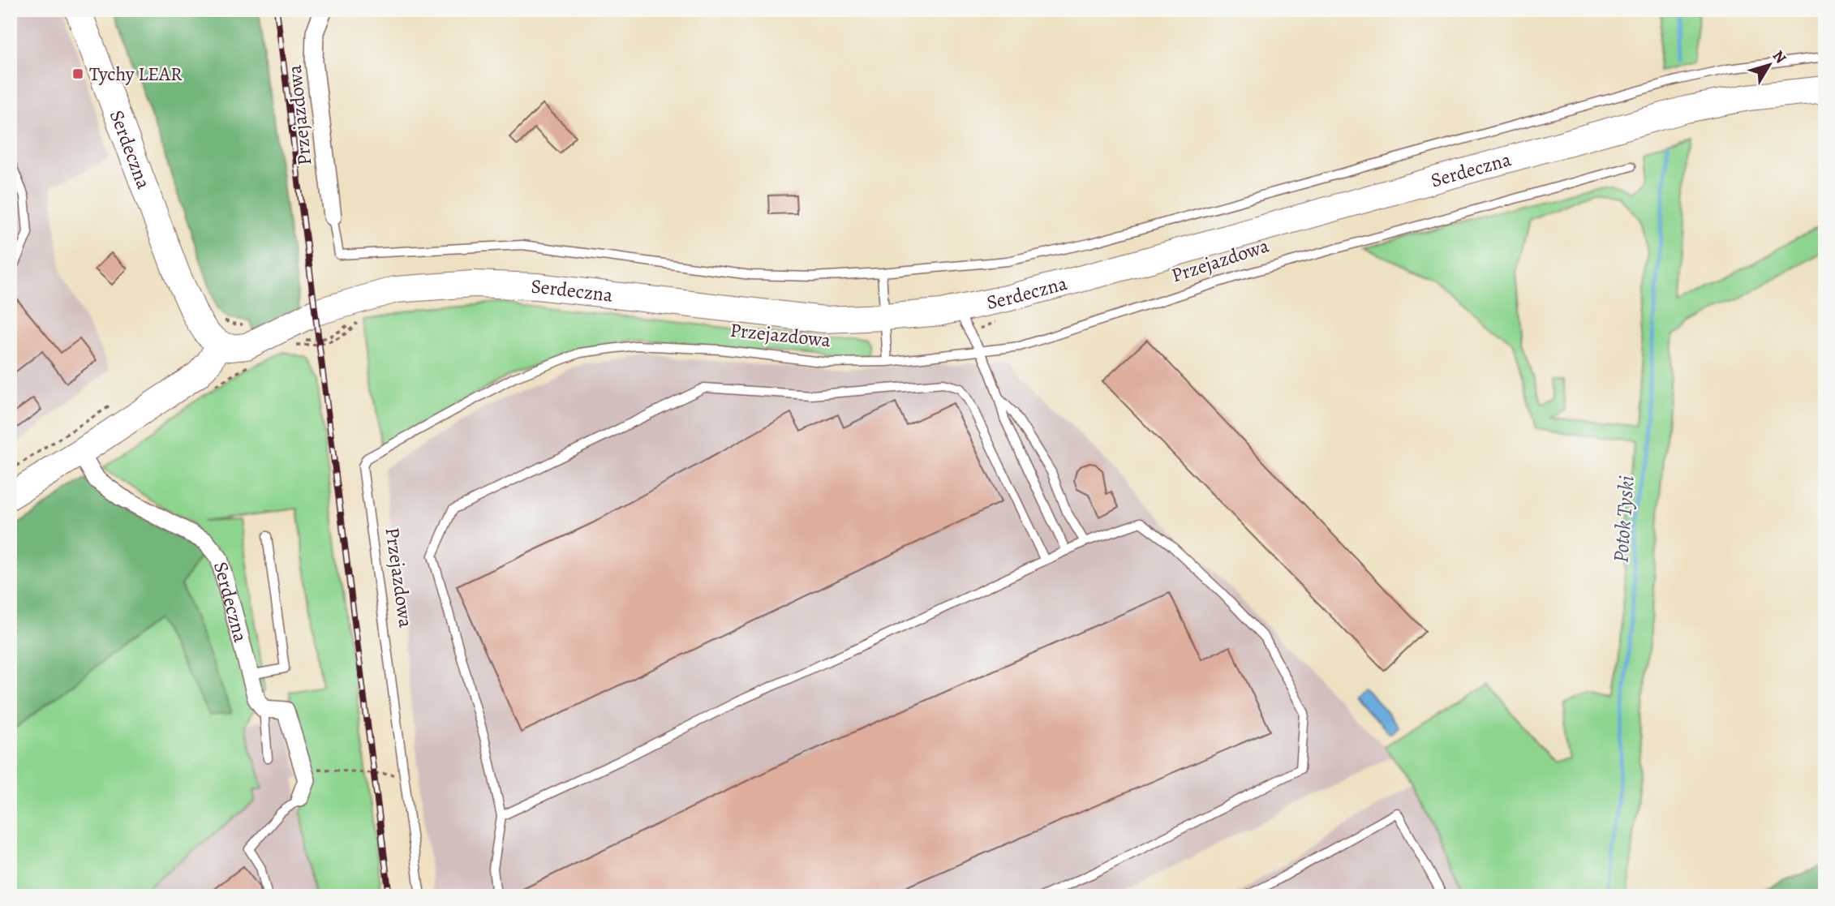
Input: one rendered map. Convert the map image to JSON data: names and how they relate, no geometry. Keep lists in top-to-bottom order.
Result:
{
  "streets": {
    "street": ["Przejazdowa", "Serdeczna"]
  },
  "water": ["Potok Tyski"],
  "places": {
    "transit": ["Tychy LEAR"]
  },
  "north": "top right"
}
